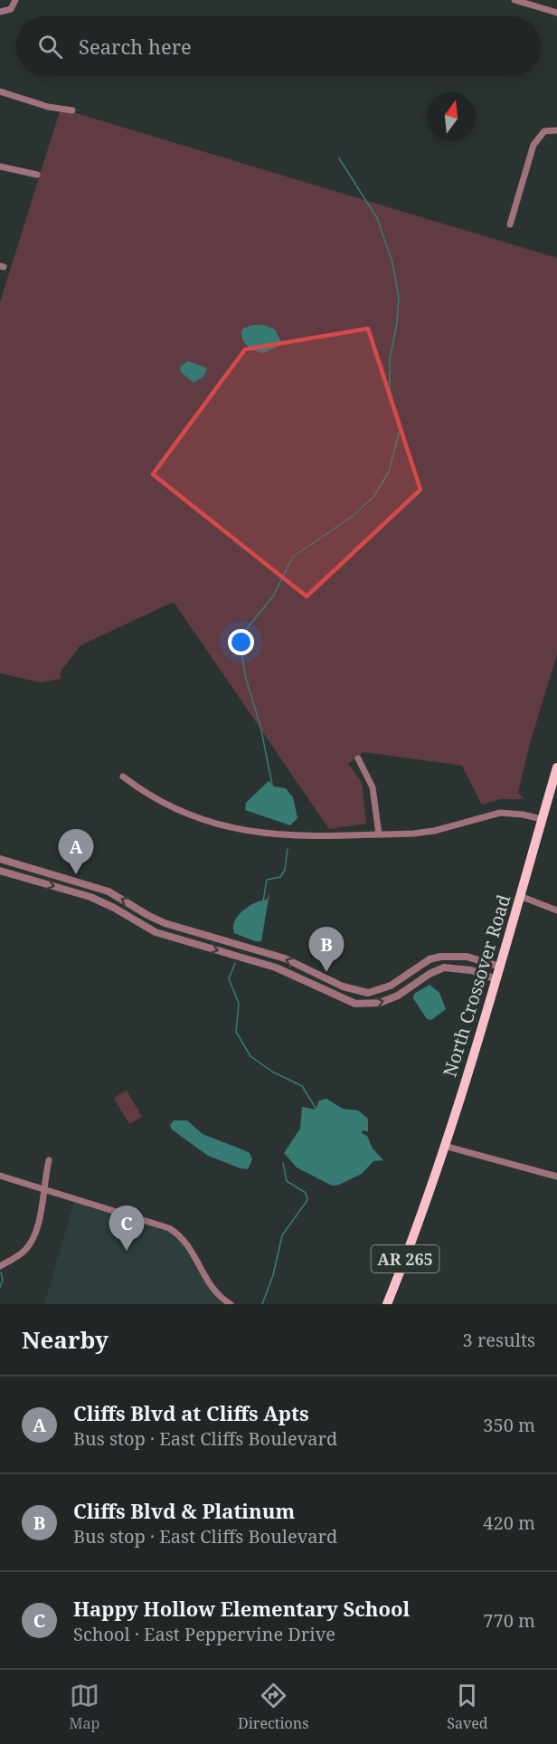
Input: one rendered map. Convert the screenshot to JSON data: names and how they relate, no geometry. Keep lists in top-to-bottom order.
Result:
{
  "streets": {
    "main road": ["North Crossover Road", "AR 265"]
  },
  "north": "top",
  "page": {
    "search": "Search here",
    "pins": ["A", "B", "C"],
    "heading": ["Nearby", "3 results"],
    "list": [
      {
        "mark": "A",
        "name": "Cliffs Blvd at Cliffs Apts",
        "note": "Bus stop · East Cliffs Boulevard",
        "value": "350 m"
      },
      {
        "mark": "B",
        "name": "Cliffs Blvd & Platinum",
        "note": "Bus stop · East Cliffs Boulevard",
        "value": "420 m"
      },
      {
        "mark": "C",
        "name": "Happy Hollow Elementary School",
        "note": "School · East Peppervine Drive",
        "value": "770 m"
      }
    ],
    "nav": ["Map", "Directions", "Saved"]
  }
}
